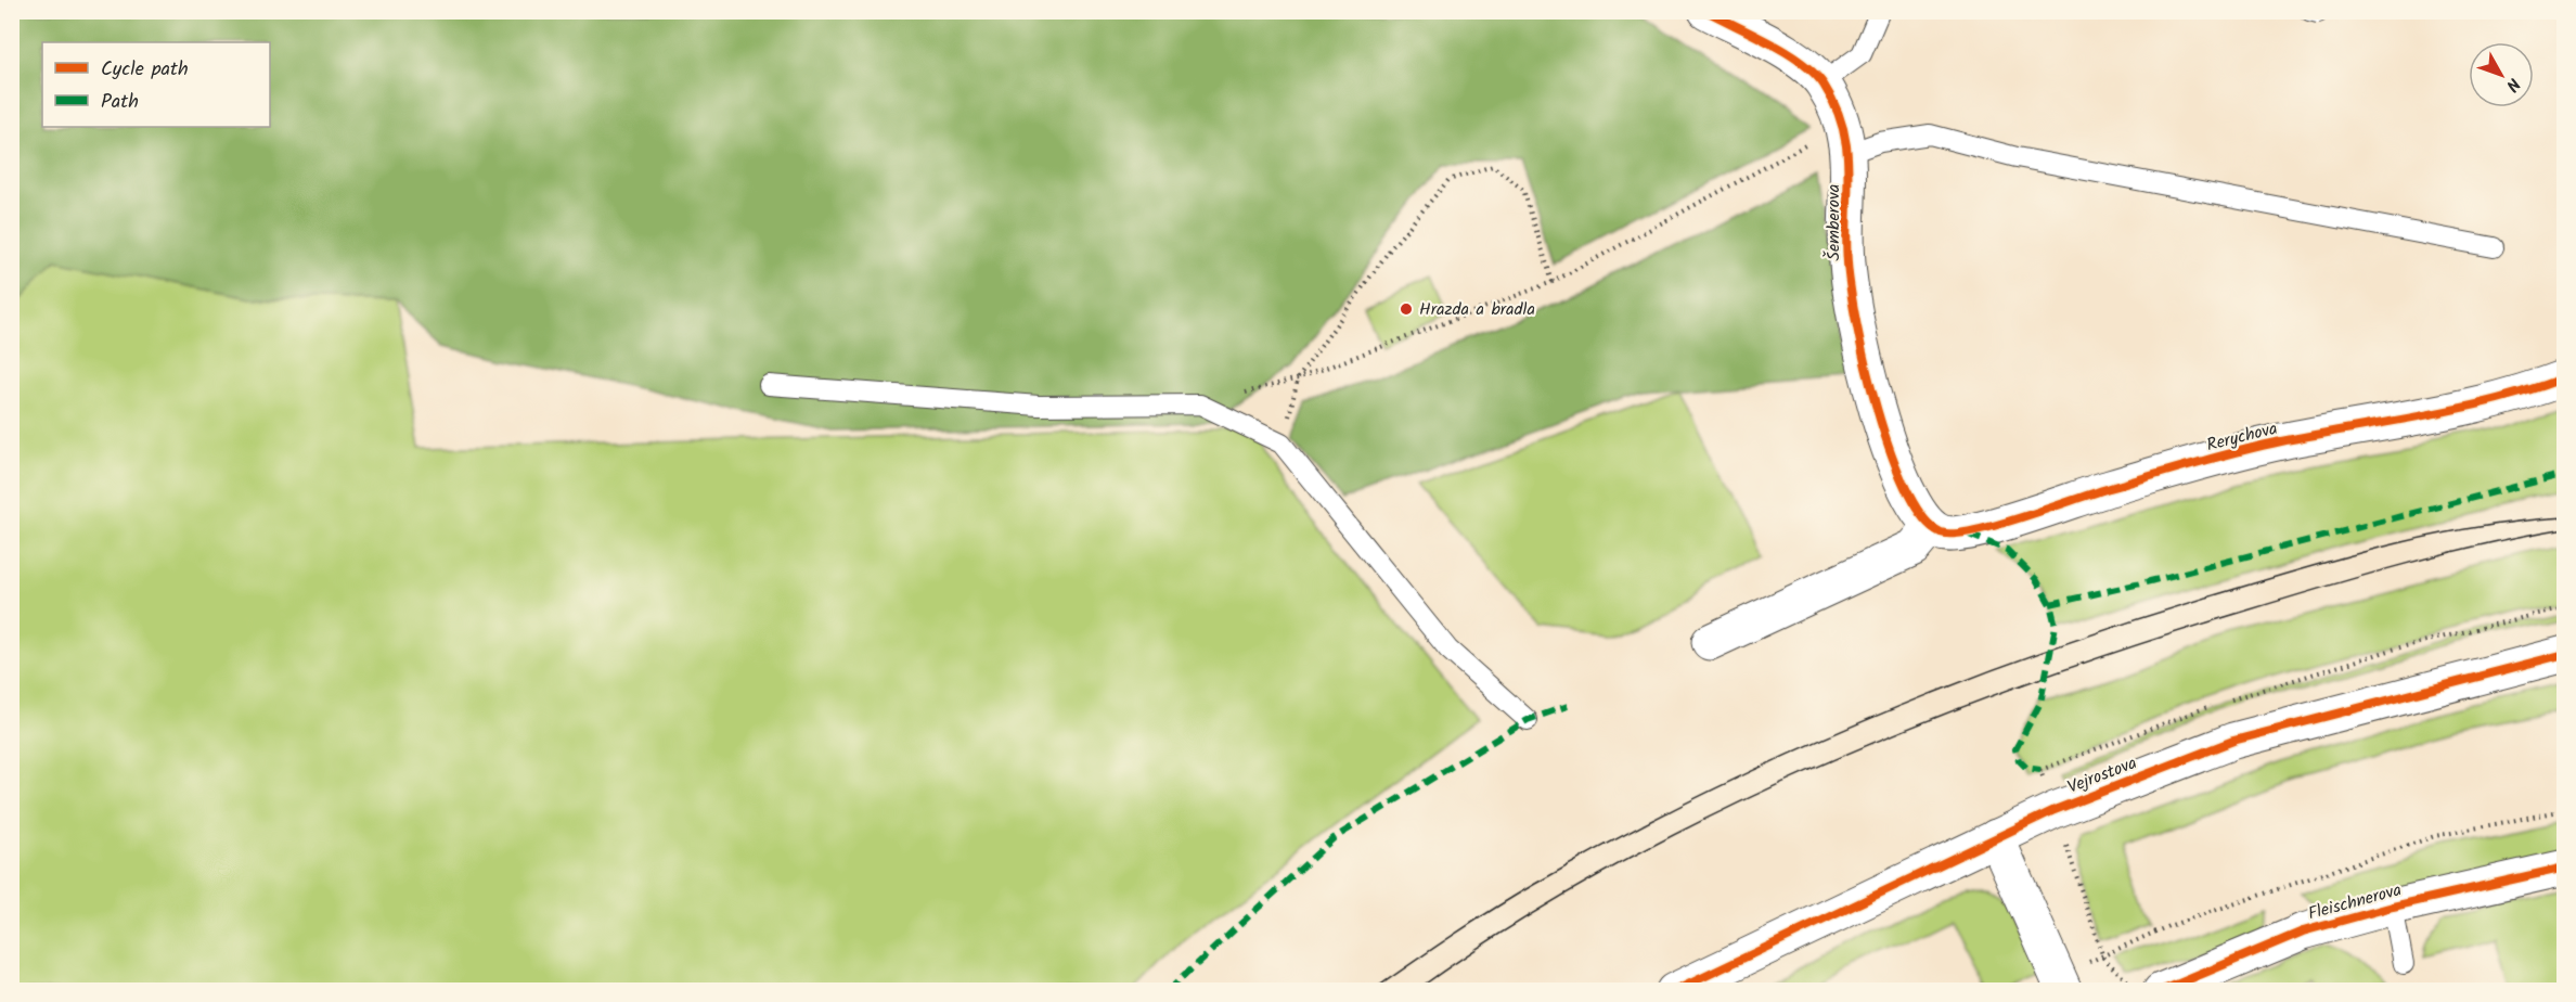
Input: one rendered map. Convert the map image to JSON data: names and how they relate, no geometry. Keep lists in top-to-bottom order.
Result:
{
  "streets": {
    "street": [
      "Šemberova",
      "Rerychova",
      "Vejrostova",
      "Fleischnerova"
    ]
  },
  "crossings": [
    ["Šemberova", "Rerychova"]
  ],
  "places": ["Hrazda a bradla"],
  "legend": ["Cycle path", "Path"],
  "north": "bottom right"
}
